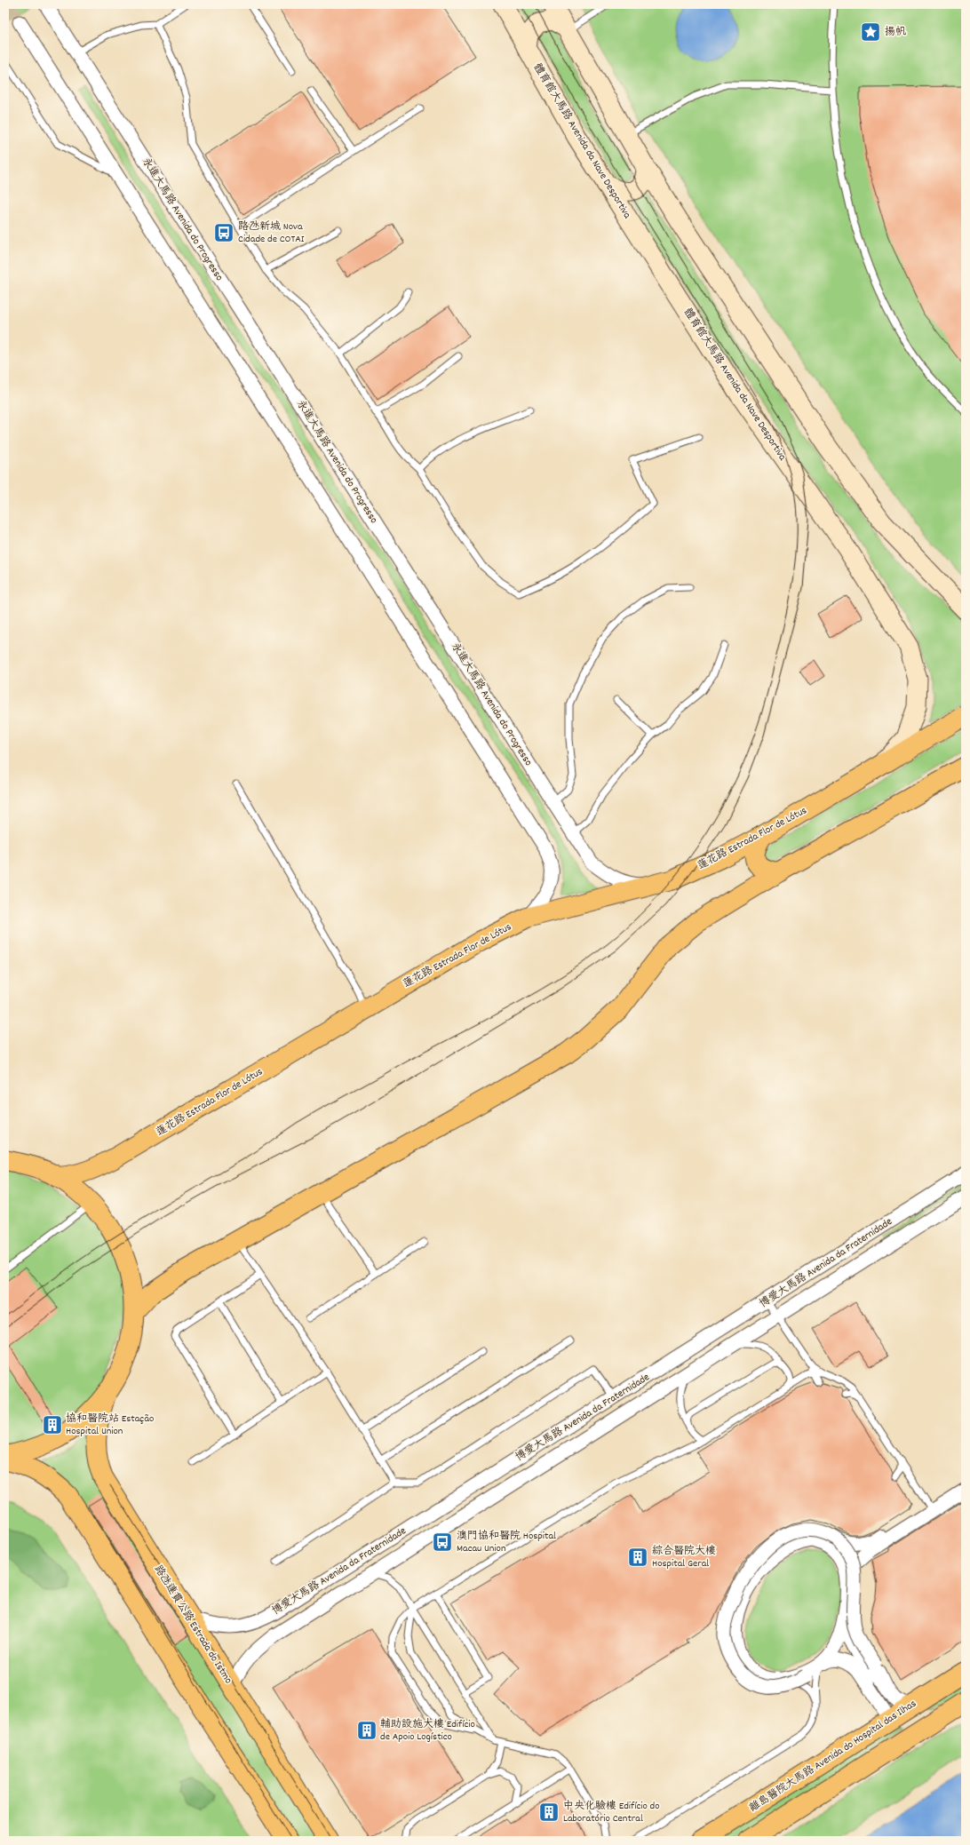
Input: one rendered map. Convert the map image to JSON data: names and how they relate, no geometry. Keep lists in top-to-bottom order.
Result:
{
  "streets": {
    "main road": [
      "體育館大馬路 Avenida da Nave Desportiva",
      "蓮花路 Estrada Flor de Lótus",
      "路氹連貫公路 Estrada do Istmo",
      "離島醫院大馬路 Avenida do Hospital das Ilhas"
    ],
    "street": ["永進大馬路 Avenida do Progresso", "博愛大馬路 Avenida da Fraternidade"]
  },
  "crossings": [
    ["體育館大馬路 Avenida da Nave Desportiva", "蓮花路 Estrada Flor de Lótus"],
    ["永進大馬路 Avenida do Progresso", "蓮花路 Estrada Flor de Lótus"],
    ["博愛大馬路 Avenida da Fraternidade", "路氹連貫公路 Estrada do Istmo"]
  ],
  "places": {
    "place": ["揚帆"],
    "bus stop": ["路氹新城 Nova Cidade de COTAI", "澳門協和醫院 Hospital Macau Union"],
    "building": [
      "協和醫院站 Estação Hospital Union",
      "綜合醫院大樓 Hospital Geral",
      "輔助設施大樓 Edifício de Apoio Logístico",
      "中央化驗樓 Edifício do Laboratório Central"
    ]
  }
}
